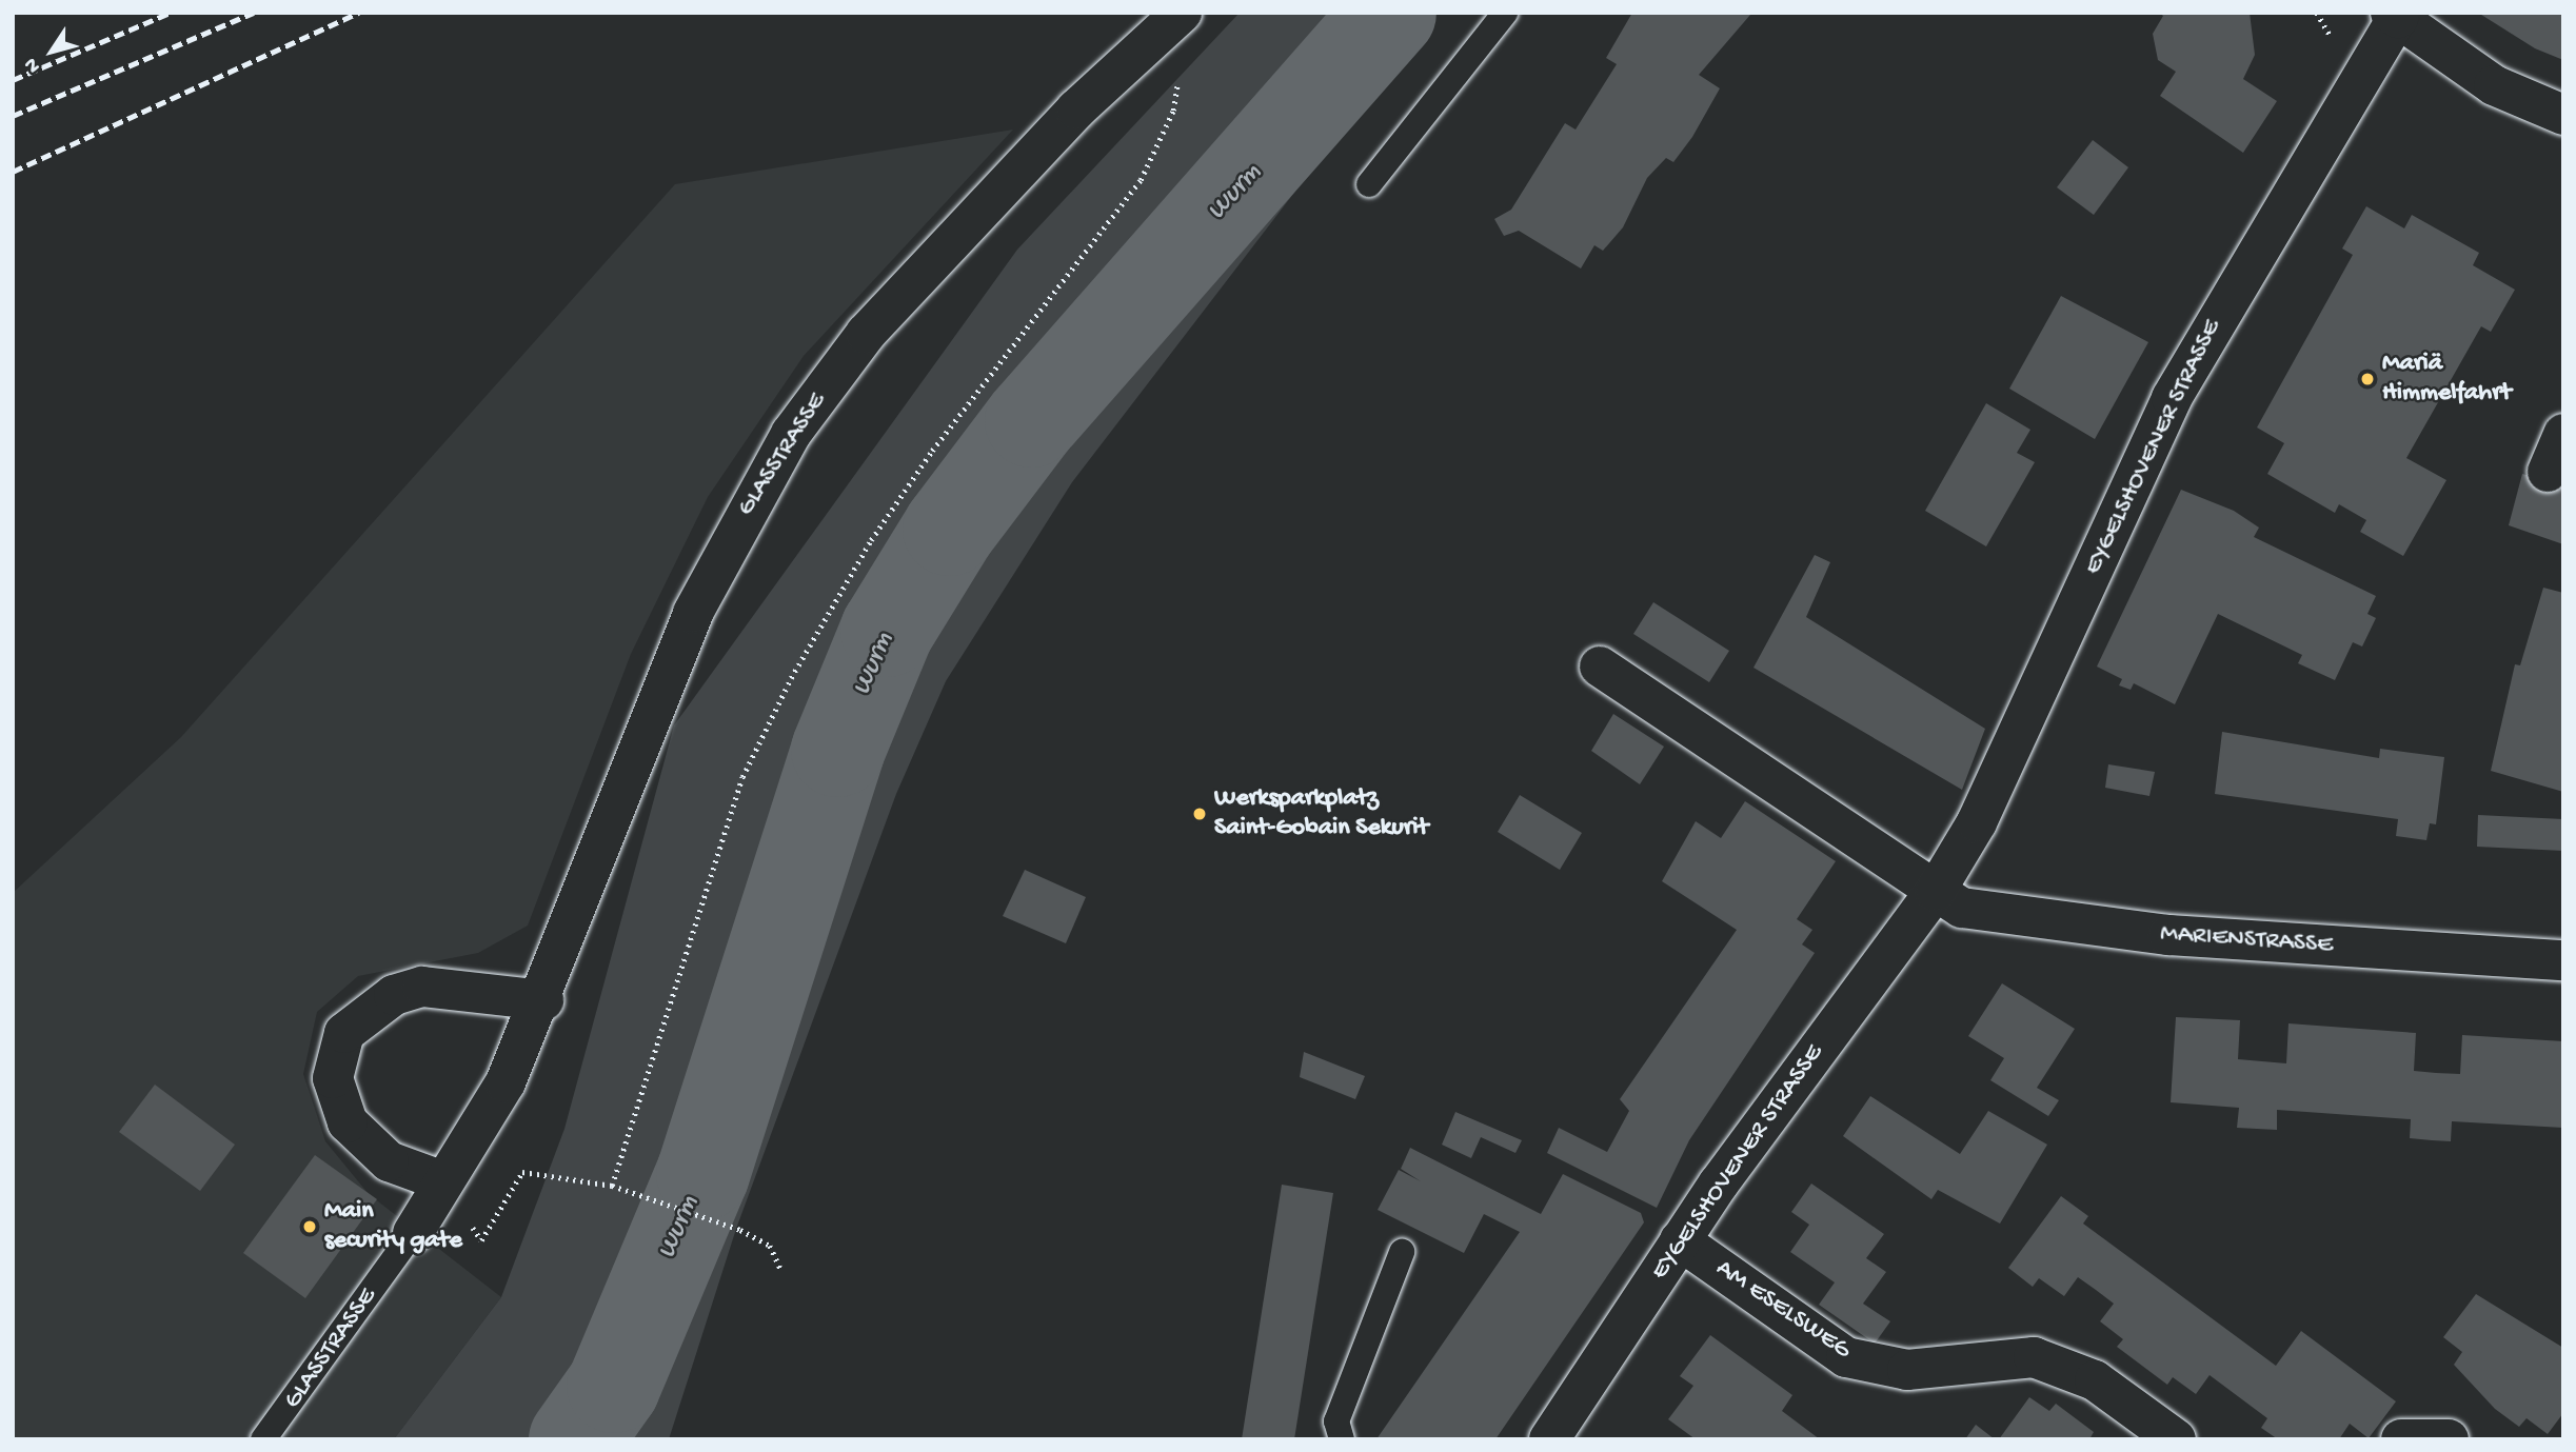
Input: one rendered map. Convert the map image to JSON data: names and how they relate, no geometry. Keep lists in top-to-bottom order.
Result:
{
  "streets": {
    "street": [
      "EYGELSHOVENER STRASSE",
      "GLASSTRASSE",
      "MARIENSTRASSE",
      "AM ESELSWEG"
    ]
  },
  "crossings": [
    ["EYGELSHOVENER STRASSE", "MARIENSTRASSE"],
    ["EYGELSHOVENER STRASSE", "AM ESELSWEG"]
  ],
  "water": ["Wurm"],
  "places": ["Mariä Himmelfahrt", "Werksparkplatz Saint-Gobain Sekurit", "Main security gate"],
  "north": "bottom left"
}
